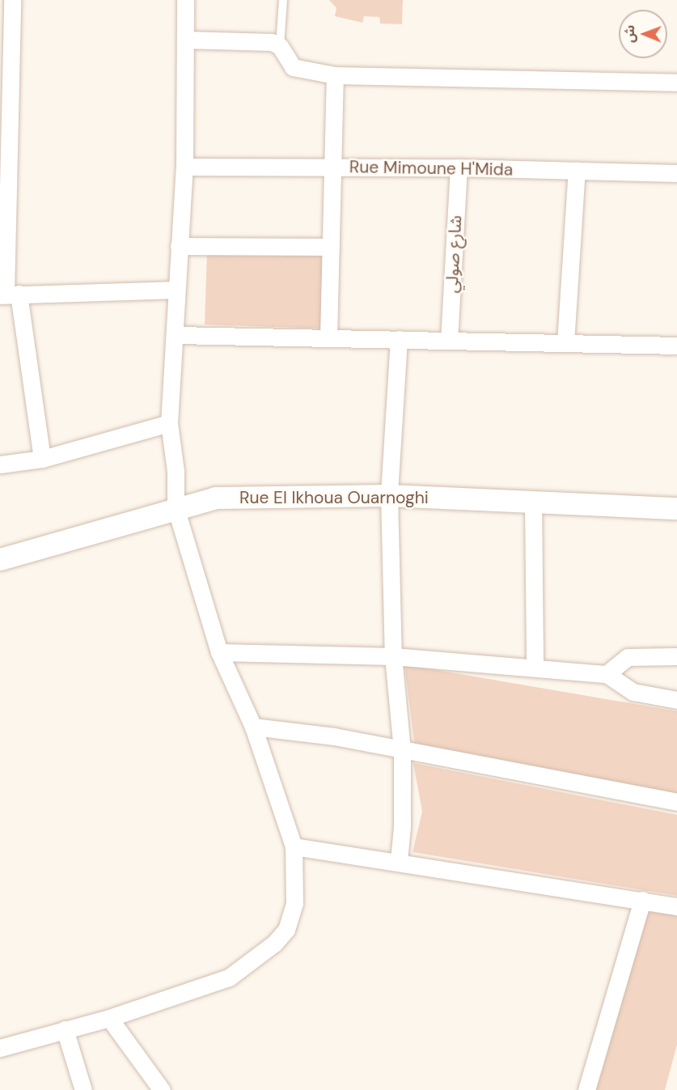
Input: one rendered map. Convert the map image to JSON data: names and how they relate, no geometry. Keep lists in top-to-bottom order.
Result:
{
  "streets": {
    "street": ["Rue Mimoune H'Mida", "شارع صولي", "Rue EI Ikhoua Ouarnoghi"]
  },
  "crossings": [
    ["Rue Mimoune H'Mida", "شارع صولي"]
  ],
  "north": "left"
}
